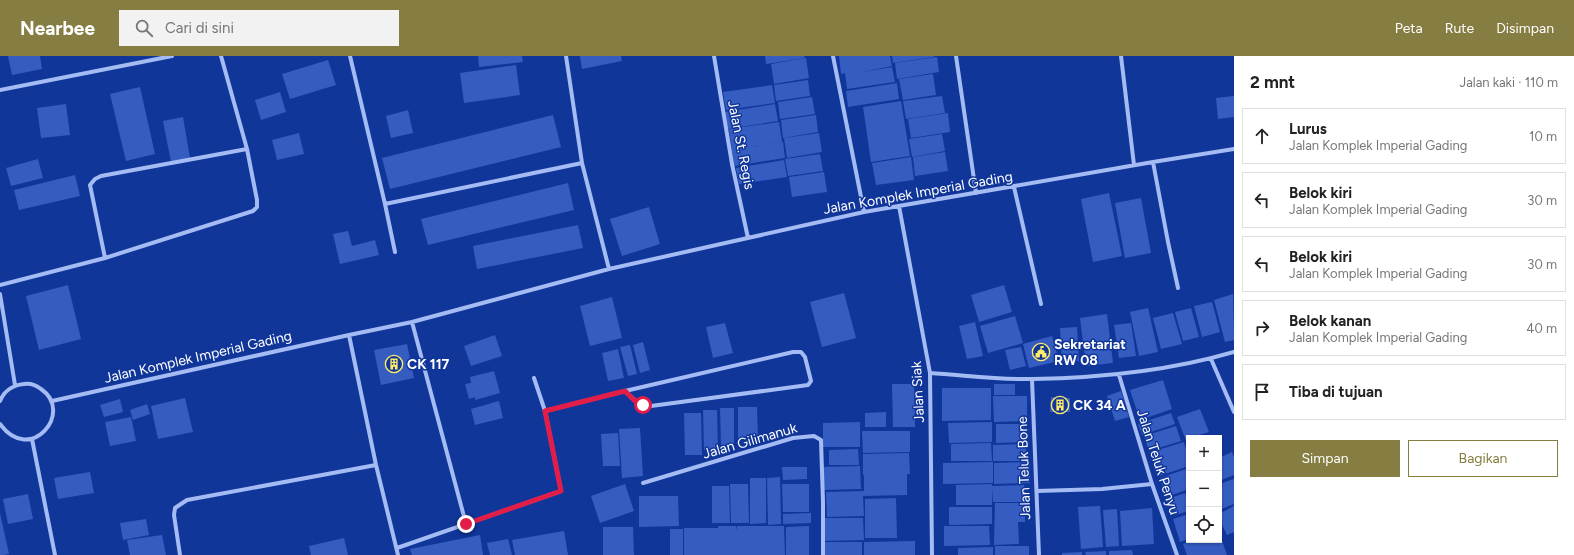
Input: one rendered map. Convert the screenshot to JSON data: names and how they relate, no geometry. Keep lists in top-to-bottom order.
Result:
{
  "streets": {
    "street": [
      "Jalan St. Regis",
      "Jalan Komplek Imperial Gading",
      "Jalan Siak",
      "Jalan Gilimanuk",
      "Jalan Teluk Penyu",
      "Jalan Teluk Bone"
    ]
  },
  "crossings": [
    ["Jalan St. Regis", "Jalan Komplek Imperial Gading"],
    ["Jalan Komplek Imperial Gading", "Jalan Siak"]
  ],
  "places": {
    "public building": ["Sekretariat RW 08"],
    "building": ["CK 117", "CK 34 A"]
  },
  "page": {
    "header": "Nearbee",
    "search": "Cari di sini",
    "nav": ["Peta", "Rute", "Disimpan"],
    "heading": ["2 mnt", "Jalan kaki · 110 m"],
    "list": [
      ["Lurus", "Jalan Komplek Imperial Gading", "10 m"],
      ["Belok kiri", "Jalan Komplek Imperial Gading", "30 m"],
      ["Belok kiri", "Jalan Komplek Imperial Gading", "30 m"],
      ["Belok kanan", "Jalan Komplek Imperial Gading", "40 m"],
      "Tiba di tujuan"
    ],
    "buttons": ["Simpan", "Bagikan"],
    "map_buttons": ["+", "−"]
  }
}
